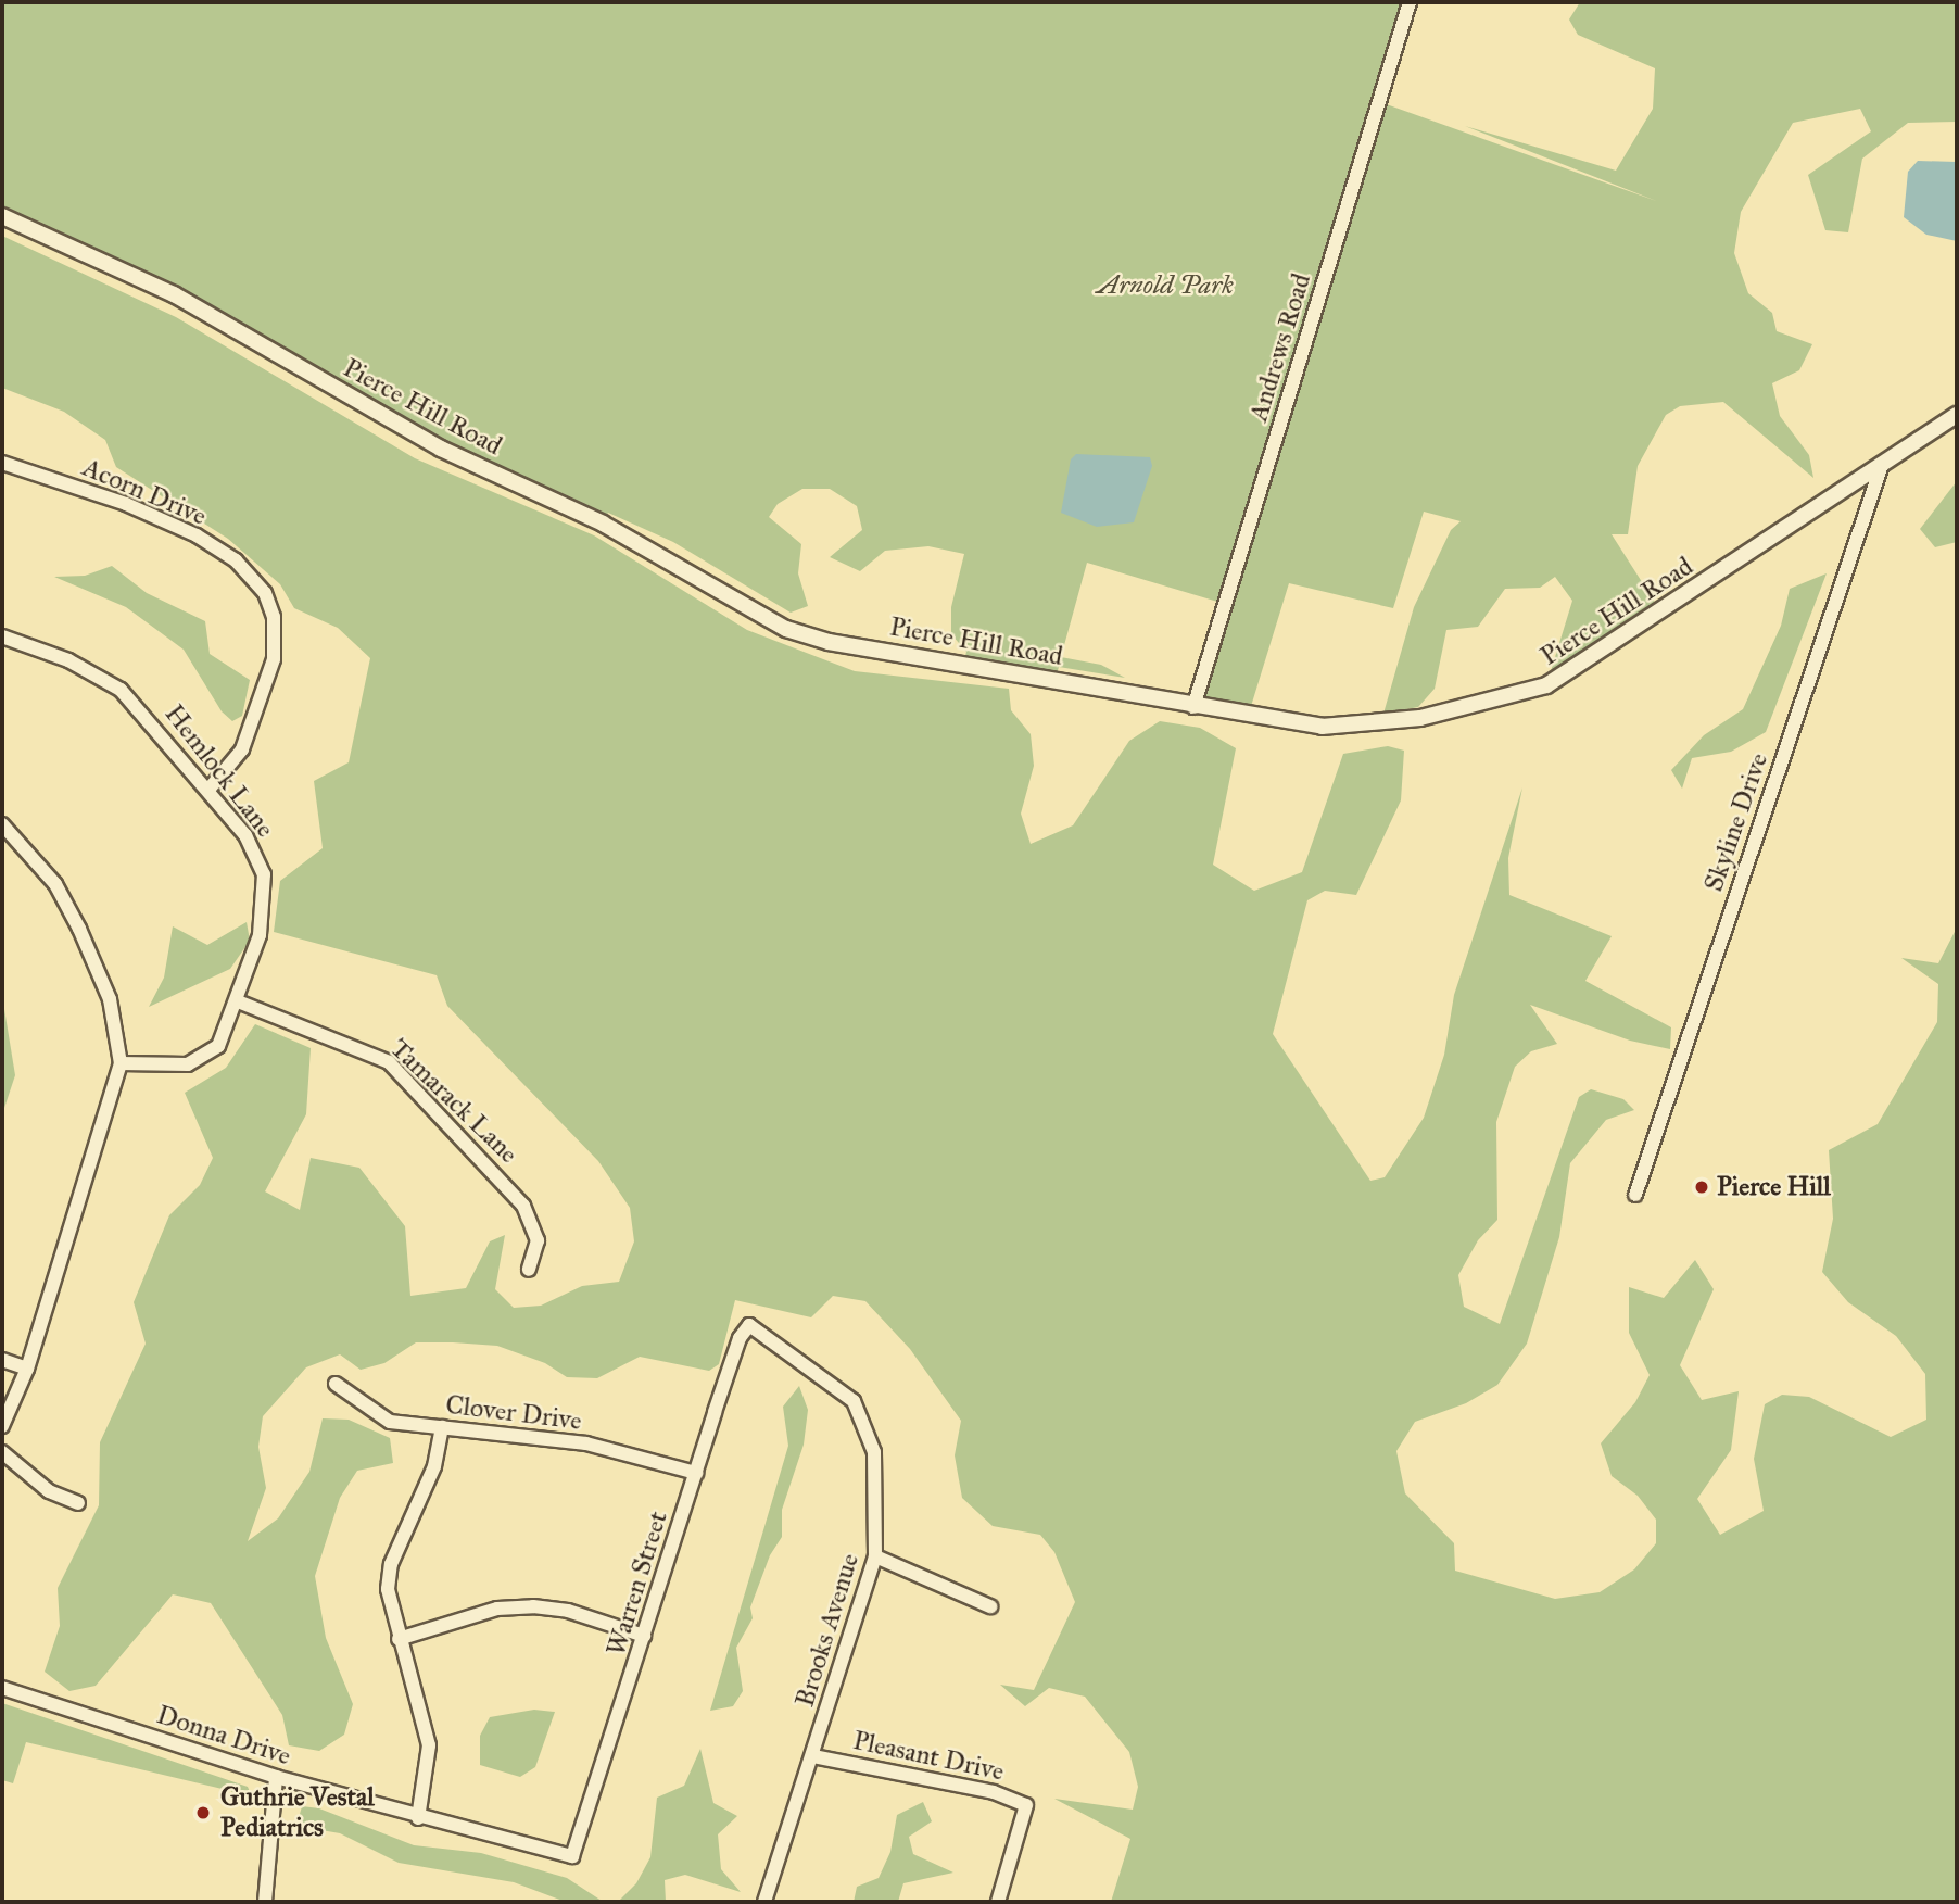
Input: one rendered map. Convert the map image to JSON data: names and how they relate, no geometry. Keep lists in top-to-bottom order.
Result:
{
  "streets": {
    "street": [
      "Andrews Road",
      "Pierce Hill Road",
      "Acorn Drive",
      "Hemlock Lane",
      "Skyline Drive",
      "Tamarack Lane",
      "Clover Drive",
      "Warren Street",
      "Brooks Avenue",
      "Donna Drive",
      "Pleasant Drive"
    ]
  },
  "crossings": [
    ["Andrews Road", "Pierce Hill Road"],
    ["Pierce Hill Road", "Skyline Drive"],
    ["Acorn Drive", "Hemlock Lane"],
    ["Hemlock Lane", "Tamarack Lane"],
    ["Clover Drive", "Warren Street"],
    ["Warren Street", "Brooks Avenue"],
    ["Warren Street", "Donna Drive"],
    ["Brooks Avenue", "Pleasant Drive"]
  ],
  "parks": ["Arnold Park"],
  "places": ["Pierce Hill", "Guthrie Vestal Pediatrics"]
}
